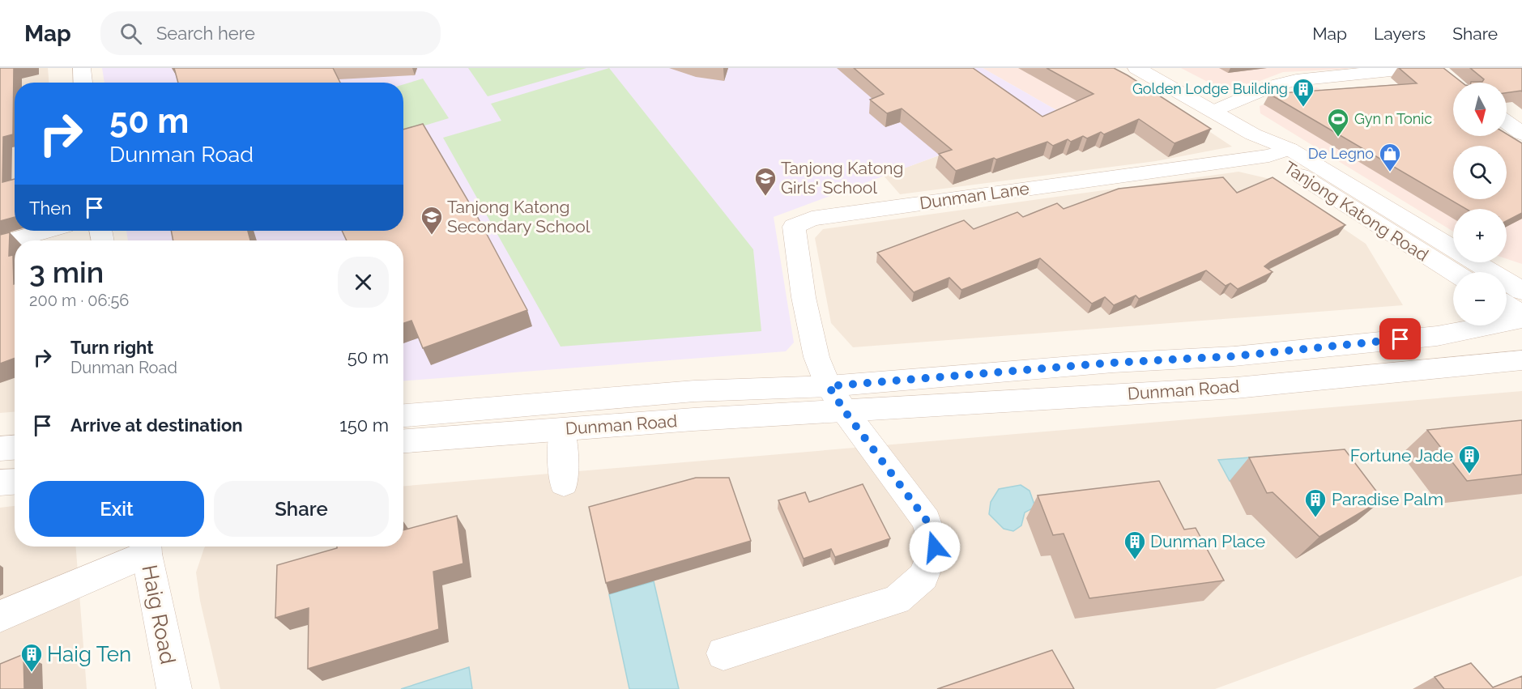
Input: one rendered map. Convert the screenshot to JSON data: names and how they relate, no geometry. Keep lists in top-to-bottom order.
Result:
{
  "streets": {
    "street": [
      "Dunman Lane",
      "Tanjong Katong Road",
      "Dunman Road",
      "Haig Road"
    ]
  },
  "crossings": [
    ["Dunman Lane", "Tanjong Katong Road"],
    ["Dunman Lane", "Dunman Road"]
  ],
  "places": {
    "building": [
      "Golden Lodge Building",
      "Fortune Jade",
      "Paradise Palm",
      "Dunman Place",
      "Haig Ten"
    ],
    "sports": ["Gyn n Tonic"],
    "shop": ["De Legno"],
    "school or university": ["Tanjong Katong Girls' School", "Tanjong Katong Secondary School"]
  },
  "north": "bottom",
  "page": {
    "header": "Map",
    "search": "Search here",
    "nav": ["Map", "Layers", "Share"],
    "map_buttons": ["+", "−"],
    "turn": ["50 m", "Dunman Road"],
    "then": "Then",
    "heading": ["3 min", "200 m · 06:56"],
    "list": [
      {
        "name": "Turn right",
        "note": "Dunman Road",
        "value": "50 m"
      },
      {
        "name": "Arrive at destination",
        "value": "150 m"
      }
    ],
    "buttons": ["Exit", "Share"]
  }
}
